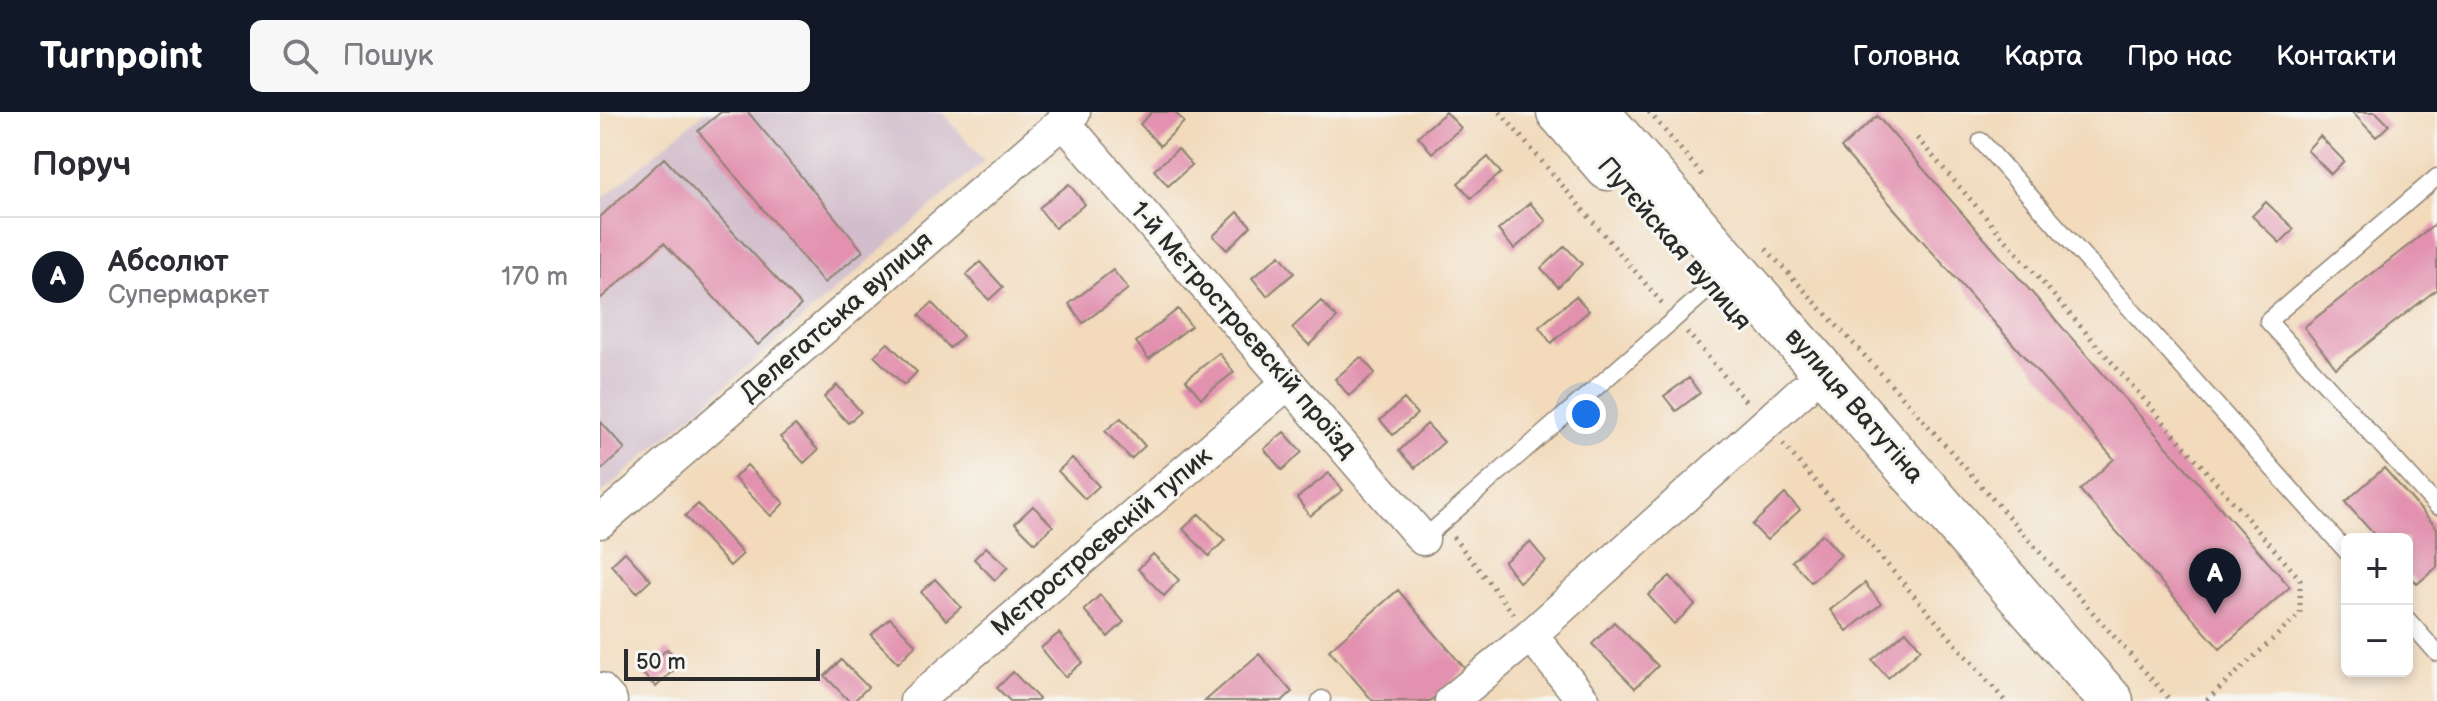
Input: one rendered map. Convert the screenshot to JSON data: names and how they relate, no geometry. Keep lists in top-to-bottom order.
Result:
{
  "streets": {
    "main road": ["Путєйская вулиця", "вулиця Ватутіна"],
    "street": ["Делегатська вулиця", "1-й Мєтростроєвскій проїзд", "Мєтростроєвскій тупик"]
  },
  "crossings": [
    ["Делегатська вулиця", "1-й Мєтростроєвскій проїзд"],
    ["1-й Мєтростроєвскій проїзд", "Мєтростроєвскій тупик"]
  ],
  "scale_bar": "50 m",
  "page": {
    "header": "Turnpoint",
    "search": "Пошук",
    "nav": [
      "Головна",
      "Карта",
      "Про нас",
      "Контакти"
    ],
    "heading": "Поруч",
    "list": [
      {
        "mark": "A",
        "name": "Абсолют",
        "note": "Супермаркет",
        "value": "170 m"
      }
    ],
    "map_buttons": ["+", "−"],
    "pins": "A",
    "scale": "50 m"
  }
}
